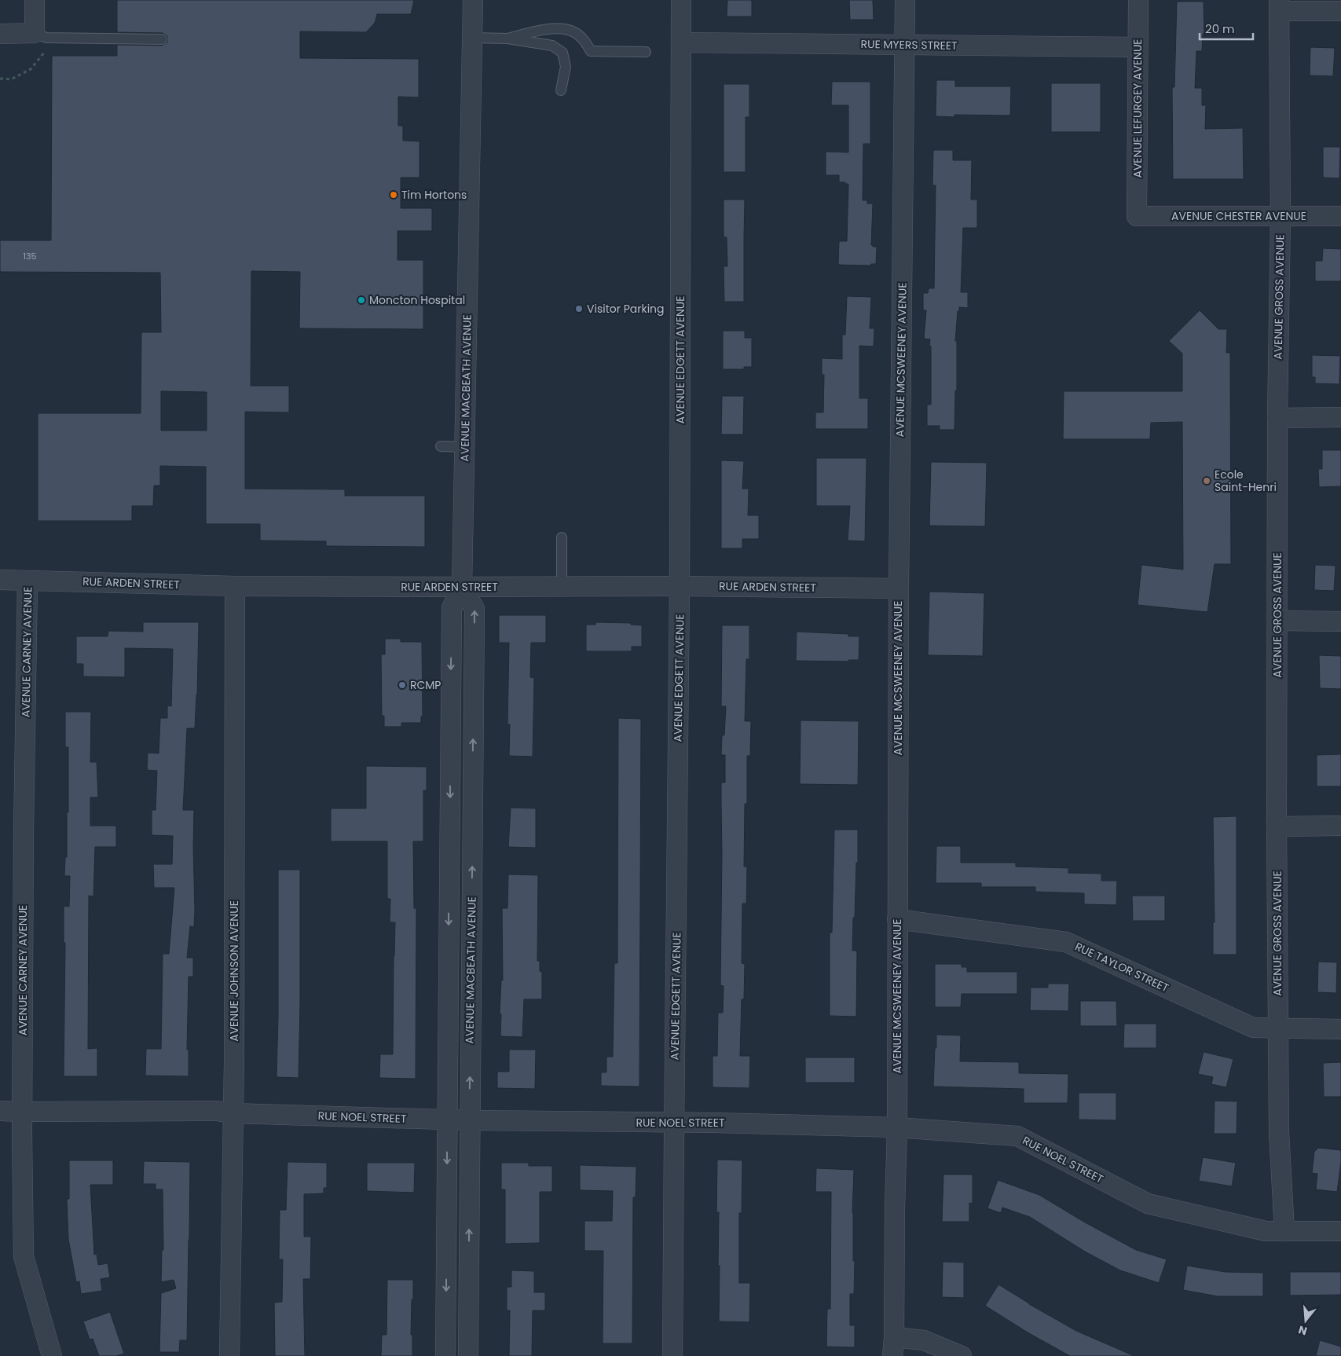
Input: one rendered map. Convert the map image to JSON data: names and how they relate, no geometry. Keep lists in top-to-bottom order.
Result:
{
  "streets": {
    "street": [
      "RUE MYERS STREET",
      "AVENUE LEFURGEY AVENUE",
      "AVENUE CHESTER AVENUE",
      "AVENUE GROSS AVENUE",
      "AVENUE EDGETT AVENUE",
      "AVENUE MCSWEENEY AVENUE",
      "AVENUE MACBEATH AVENUE",
      "RUE ARDEN STREET",
      "AVENUE CARNEY AVENUE",
      "RUE TAYLOR STREET",
      "AVENUE JOHNSON AVENUE",
      "RUE NOEL STREET"
    ]
  },
  "crossings": [
    ["RUE MYERS STREET", "AVENUE LEFURGEY AVENUE"],
    ["RUE MYERS STREET", "AVENUE EDGETT AVENUE"],
    ["RUE MYERS STREET", "AVENUE MCSWEENEY AVENUE"],
    ["AVENUE LEFURGEY AVENUE", "AVENUE CHESTER AVENUE"],
    ["AVENUE CHESTER AVENUE", "AVENUE GROSS AVENUE"],
    ["AVENUE GROSS AVENUE", "RUE TAYLOR STREET"],
    ["AVENUE GROSS AVENUE", "RUE NOEL STREET"],
    ["AVENUE EDGETT AVENUE", "RUE ARDEN STREET"],
    ["AVENUE EDGETT AVENUE", "RUE NOEL STREET"],
    ["AVENUE MCSWEENEY AVENUE", "RUE ARDEN STREET"],
    ["AVENUE MCSWEENEY AVENUE", "RUE TAYLOR STREET"],
    ["AVENUE MCSWEENEY AVENUE", "RUE NOEL STREET"],
    ["AVENUE MACBEATH AVENUE", "RUE ARDEN STREET"],
    ["AVENUE MACBEATH AVENUE", "RUE NOEL STREET"],
    ["RUE ARDEN STREET", "AVENUE CARNEY AVENUE"],
    ["RUE ARDEN STREET", "AVENUE JOHNSON AVENUE"],
    ["AVENUE CARNEY AVENUE", "RUE NOEL STREET"],
    ["AVENUE JOHNSON AVENUE", "RUE NOEL STREET"]
  ],
  "places": [
    "Tim Hortons",
    "Moncton Hospital",
    "Visitor Parking",
    "Ecole Saint-Henri",
    "RCMP"
  ],
  "house_numbers": ["135"],
  "scale_bar": "20 m",
  "north": "bottom"
}
